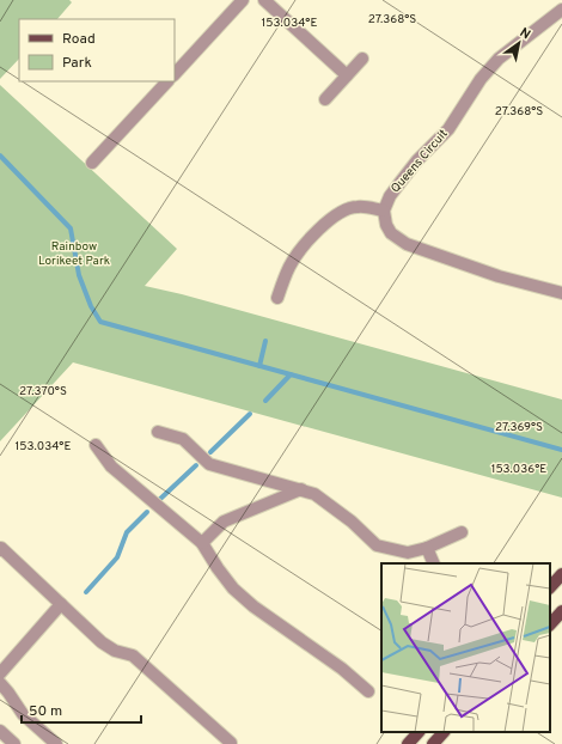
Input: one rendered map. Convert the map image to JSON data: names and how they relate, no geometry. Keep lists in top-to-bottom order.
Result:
{
  "streets": {
    "street": ["Queens Circuit"]
  },
  "parks": ["Rainbow Lorikeet Park"],
  "legend": ["Road", "Park"],
  "scale_bar": "50 m",
  "north": "top right",
  "coordinates": [
    "27.368°S",
    "153.034°E",
    "27.370°S",
    "27.369°S",
    "153.036°E"
  ]
}
